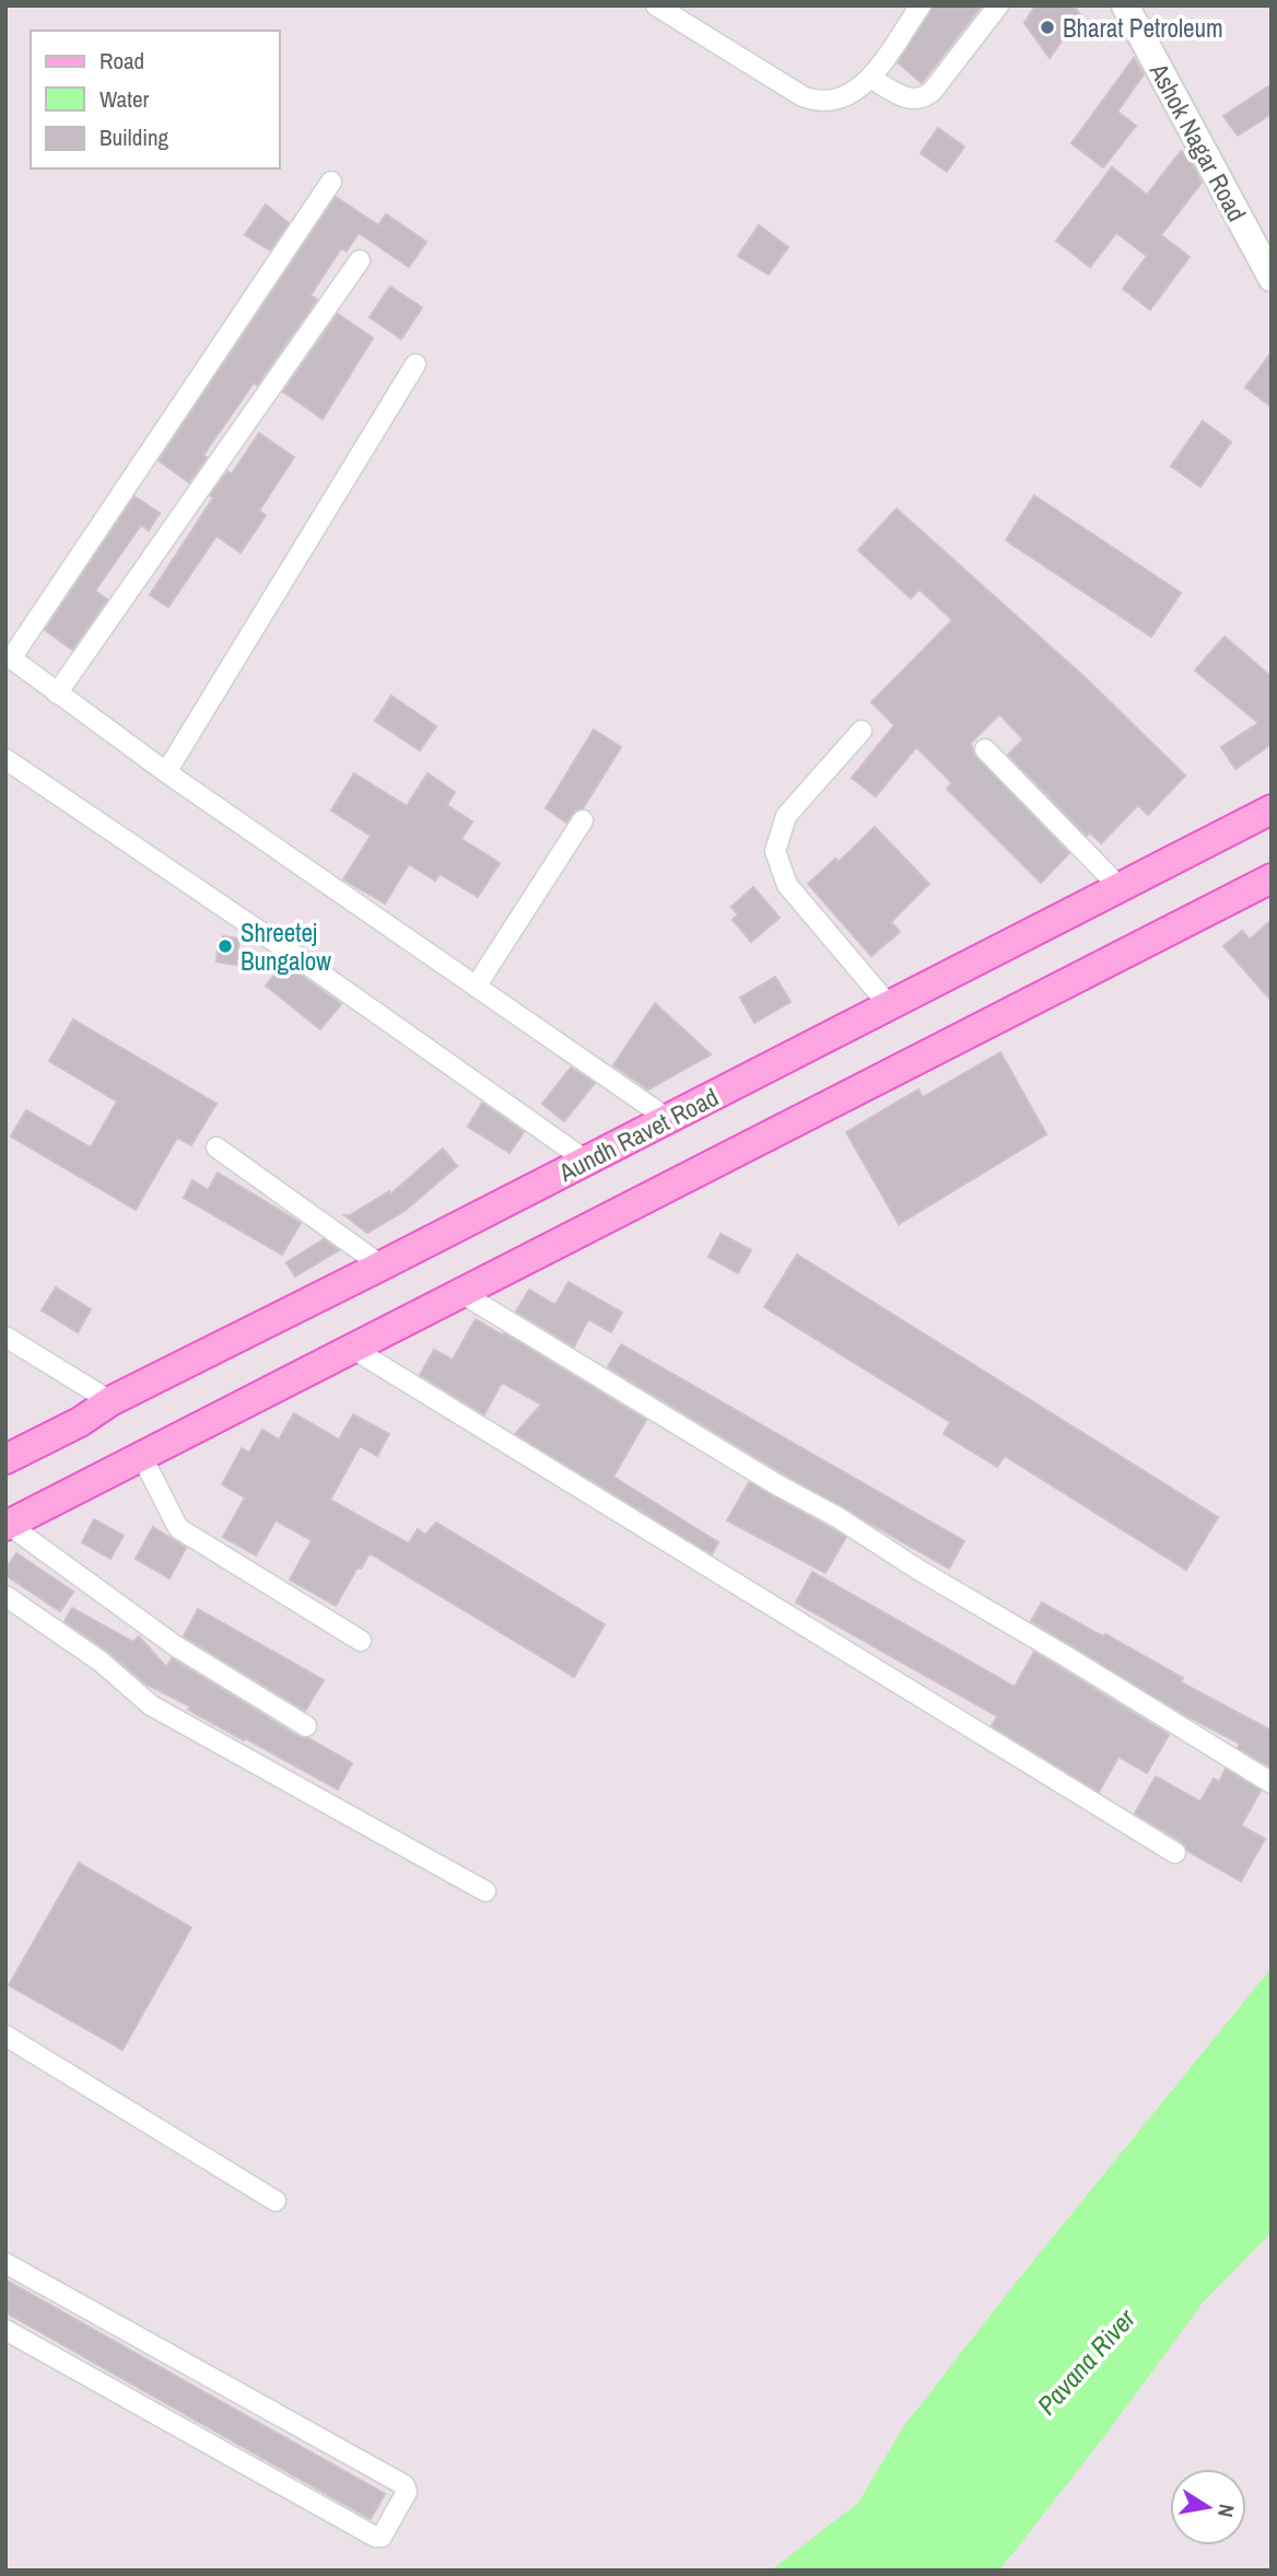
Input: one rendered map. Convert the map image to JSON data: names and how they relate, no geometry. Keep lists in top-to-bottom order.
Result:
{
  "streets": {
    "main road": ["Aundh Ravet Road"],
    "street": ["Ashok Nagar Road"]
  },
  "water": ["Pavana River"],
  "places": ["Bharat Petroleum", "Shreetej Bungalow"],
  "legend": ["Road", "Water", "Building"],
  "north": "right"
}
